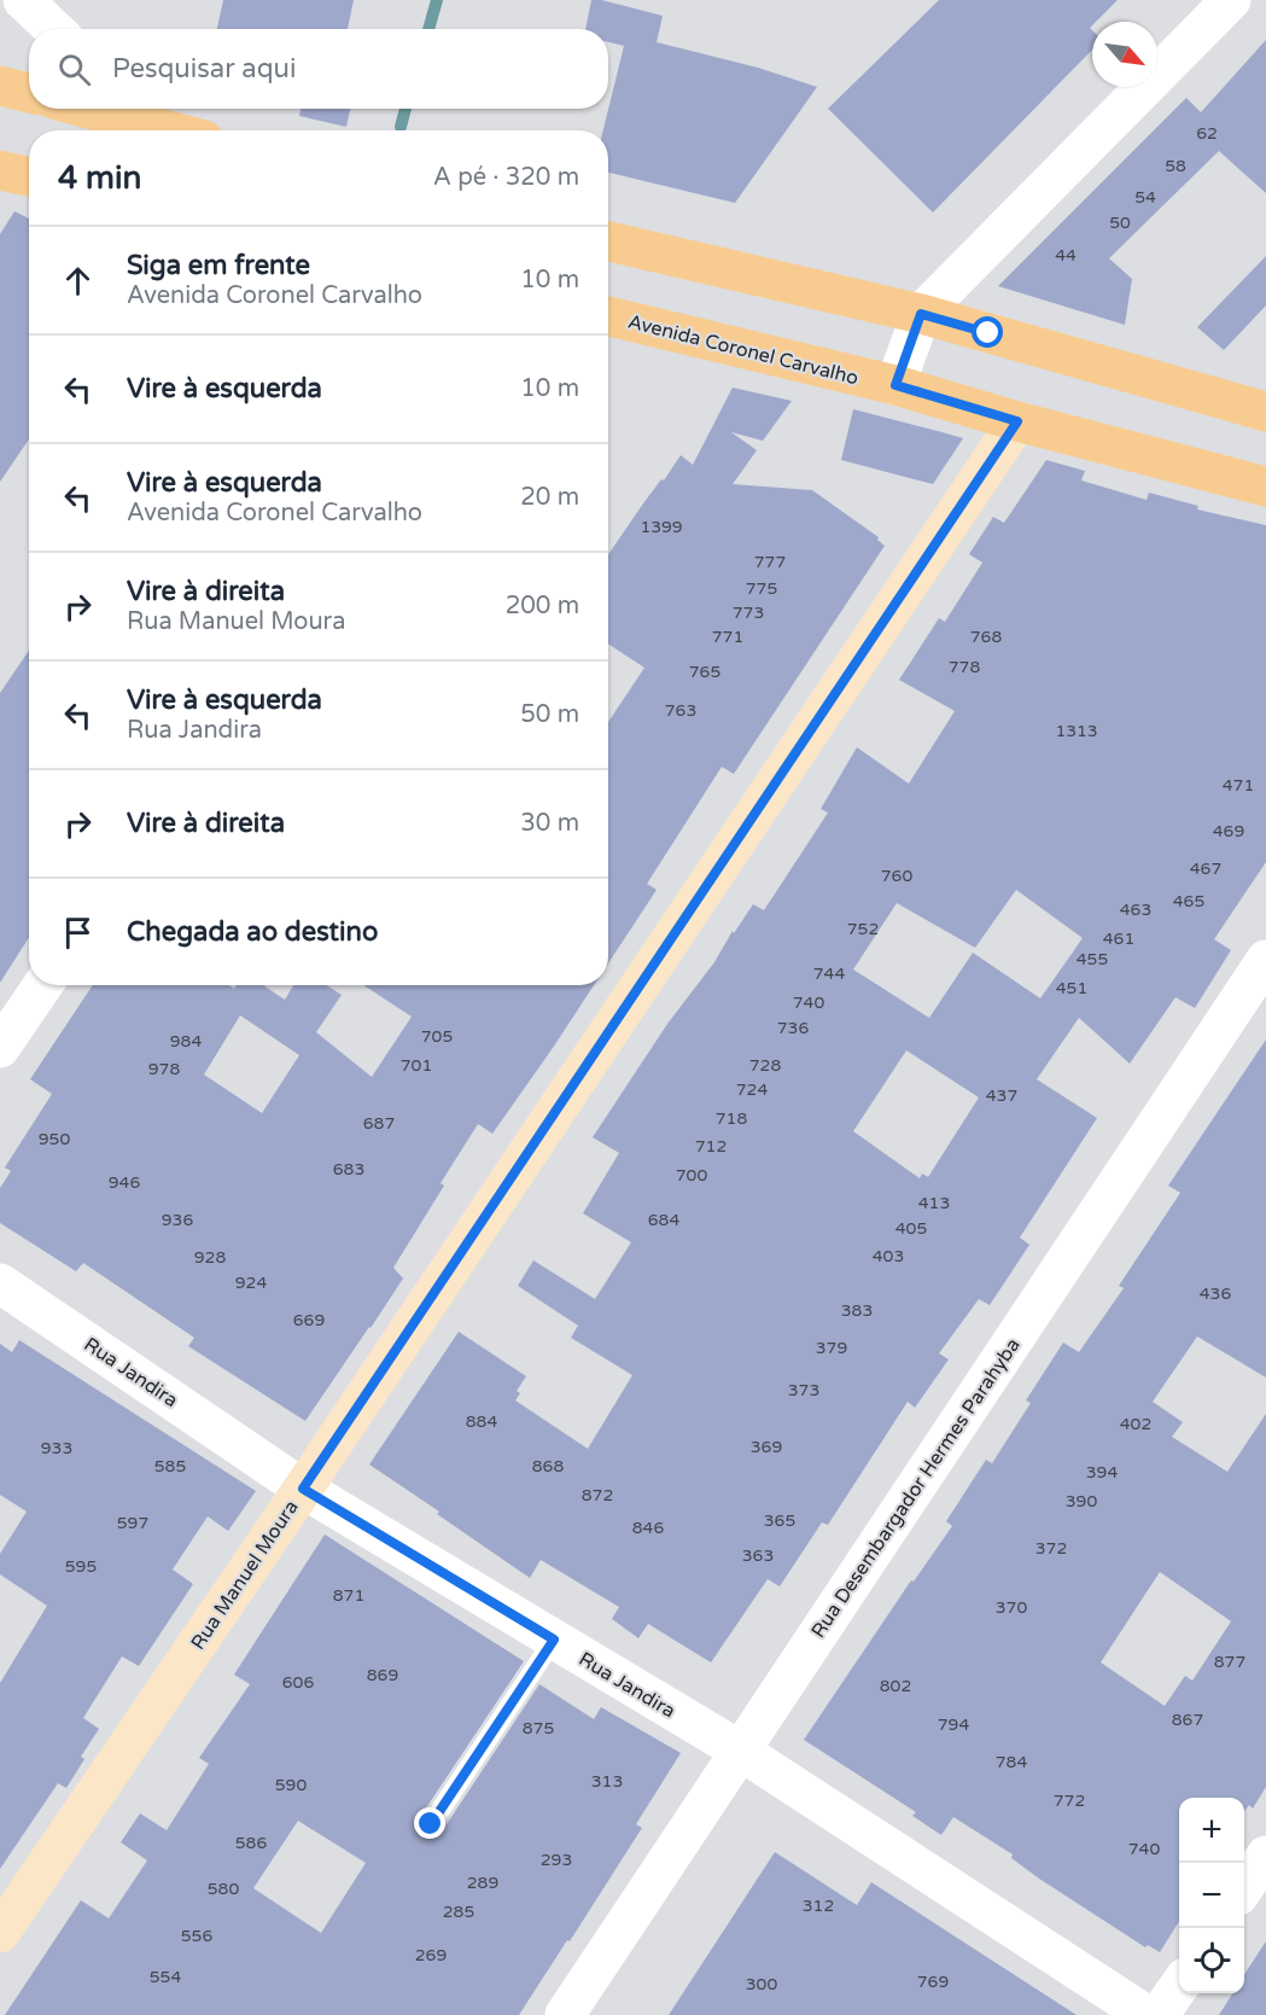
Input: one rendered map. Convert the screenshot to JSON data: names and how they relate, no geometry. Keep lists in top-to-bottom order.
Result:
{
  "streets": {
    "main road": ["Avenida Coronel Carvalho"],
    "street": ["Rua Jandira", "Rua Desembargador Hermes Parahyba", "Rua Manuel Moura"]
  },
  "crossings": [
    ["Avenida Coronel Carvalho", "Rua Manuel Moura"],
    ["Rua Jandira", "Rua Desembargador Hermes Parahyba"],
    ["Rua Jandira", "Rua Manuel Moura"]
  ],
  "house_numbers": [
    "62",
    "58",
    "54",
    "50",
    "44",
    "1399",
    "777",
    "775",
    "773",
    "771",
    "768",
    "778",
    "765",
    "763",
    "1313",
    "471",
    "469",
    "467",
    "760",
    "465",
    "463",
    "752",
    "461",
    "455",
    "744",
    "451",
    "740",
    "736",
    "705",
    "984",
    "701",
    "728",
    "978",
    "724",
    "437",
    "718",
    "687",
    "950",
    "712",
    "683",
    "700",
    "946",
    "413",
    "936",
    "684",
    "405",
    "403",
    "928",
    "924",
    "436",
    "383",
    "669",
    "379",
    "373",
    "884",
    "402",
    "369",
    "933",
    "585",
    "868",
    "394",
    "872",
    "390",
    "365",
    "597",
    "846",
    "372",
    "363",
    "595",
    "871",
    "370",
    "877",
    "869",
    "606",
    "802",
    "867",
    "794",
    "875",
    "784",
    "313",
    "590",
    "772",
    "586",
    "740",
    "293",
    "289",
    "580",
    "312",
    "285",
    "556",
    "269",
    "554",
    "769",
    "300"
  ],
  "north": "bottom right",
  "page": {
    "search": "Pesquisar aqui",
    "heading": ["4 min", "A pé · 320 m"],
    "list": [
      ["Siga em frente", "Avenida Coronel Carvalho", "10 m"],
      ["Vire à esquerda", "10 m"],
      ["Vire à esquerda", "Avenida Coronel Carvalho", "20 m"],
      ["Vire à direita", "Rua Manuel Moura", "200 m"],
      ["Vire à esquerda", "Rua Jandira", "50 m"],
      ["Vire à direita", "30 m"],
      "Chegada ao destino"
    ],
    "map_buttons": ["+", "−"]
  }
}
